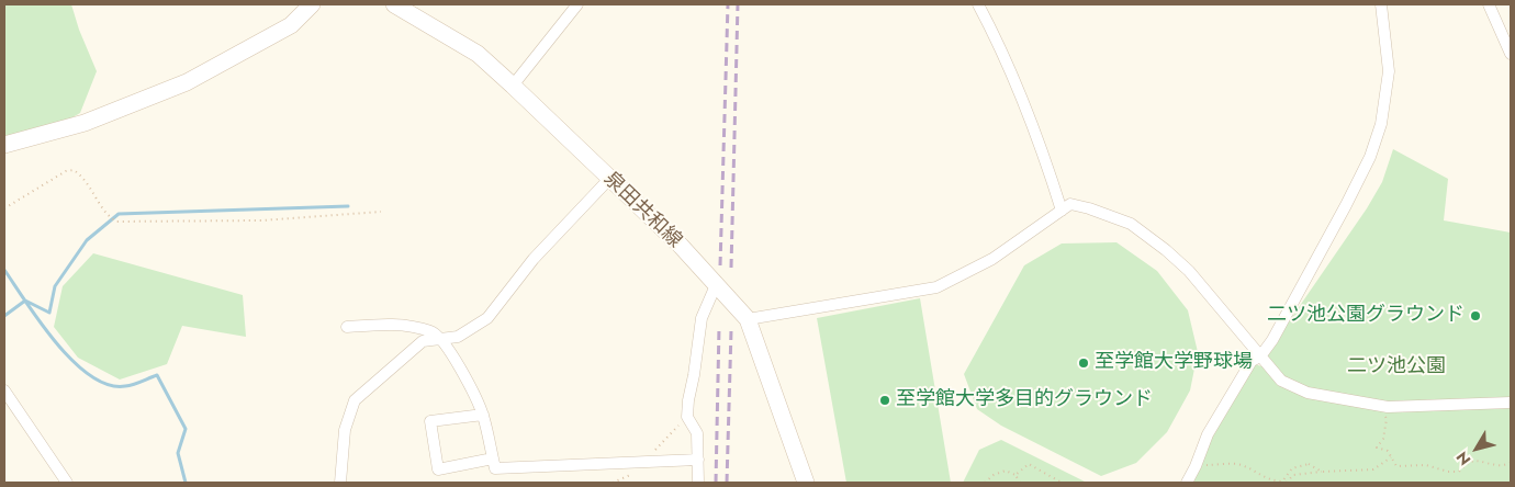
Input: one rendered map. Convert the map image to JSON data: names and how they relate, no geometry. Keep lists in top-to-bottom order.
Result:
{
  "streets": {
    "main road": ["泉田共和線"]
  },
  "parks": ["二ツ池公園"],
  "places": ["二ツ池公園グラウンド", "至学館大学野球場", "至学館大学多目的グラウンド"],
  "north": "bottom left"
}
